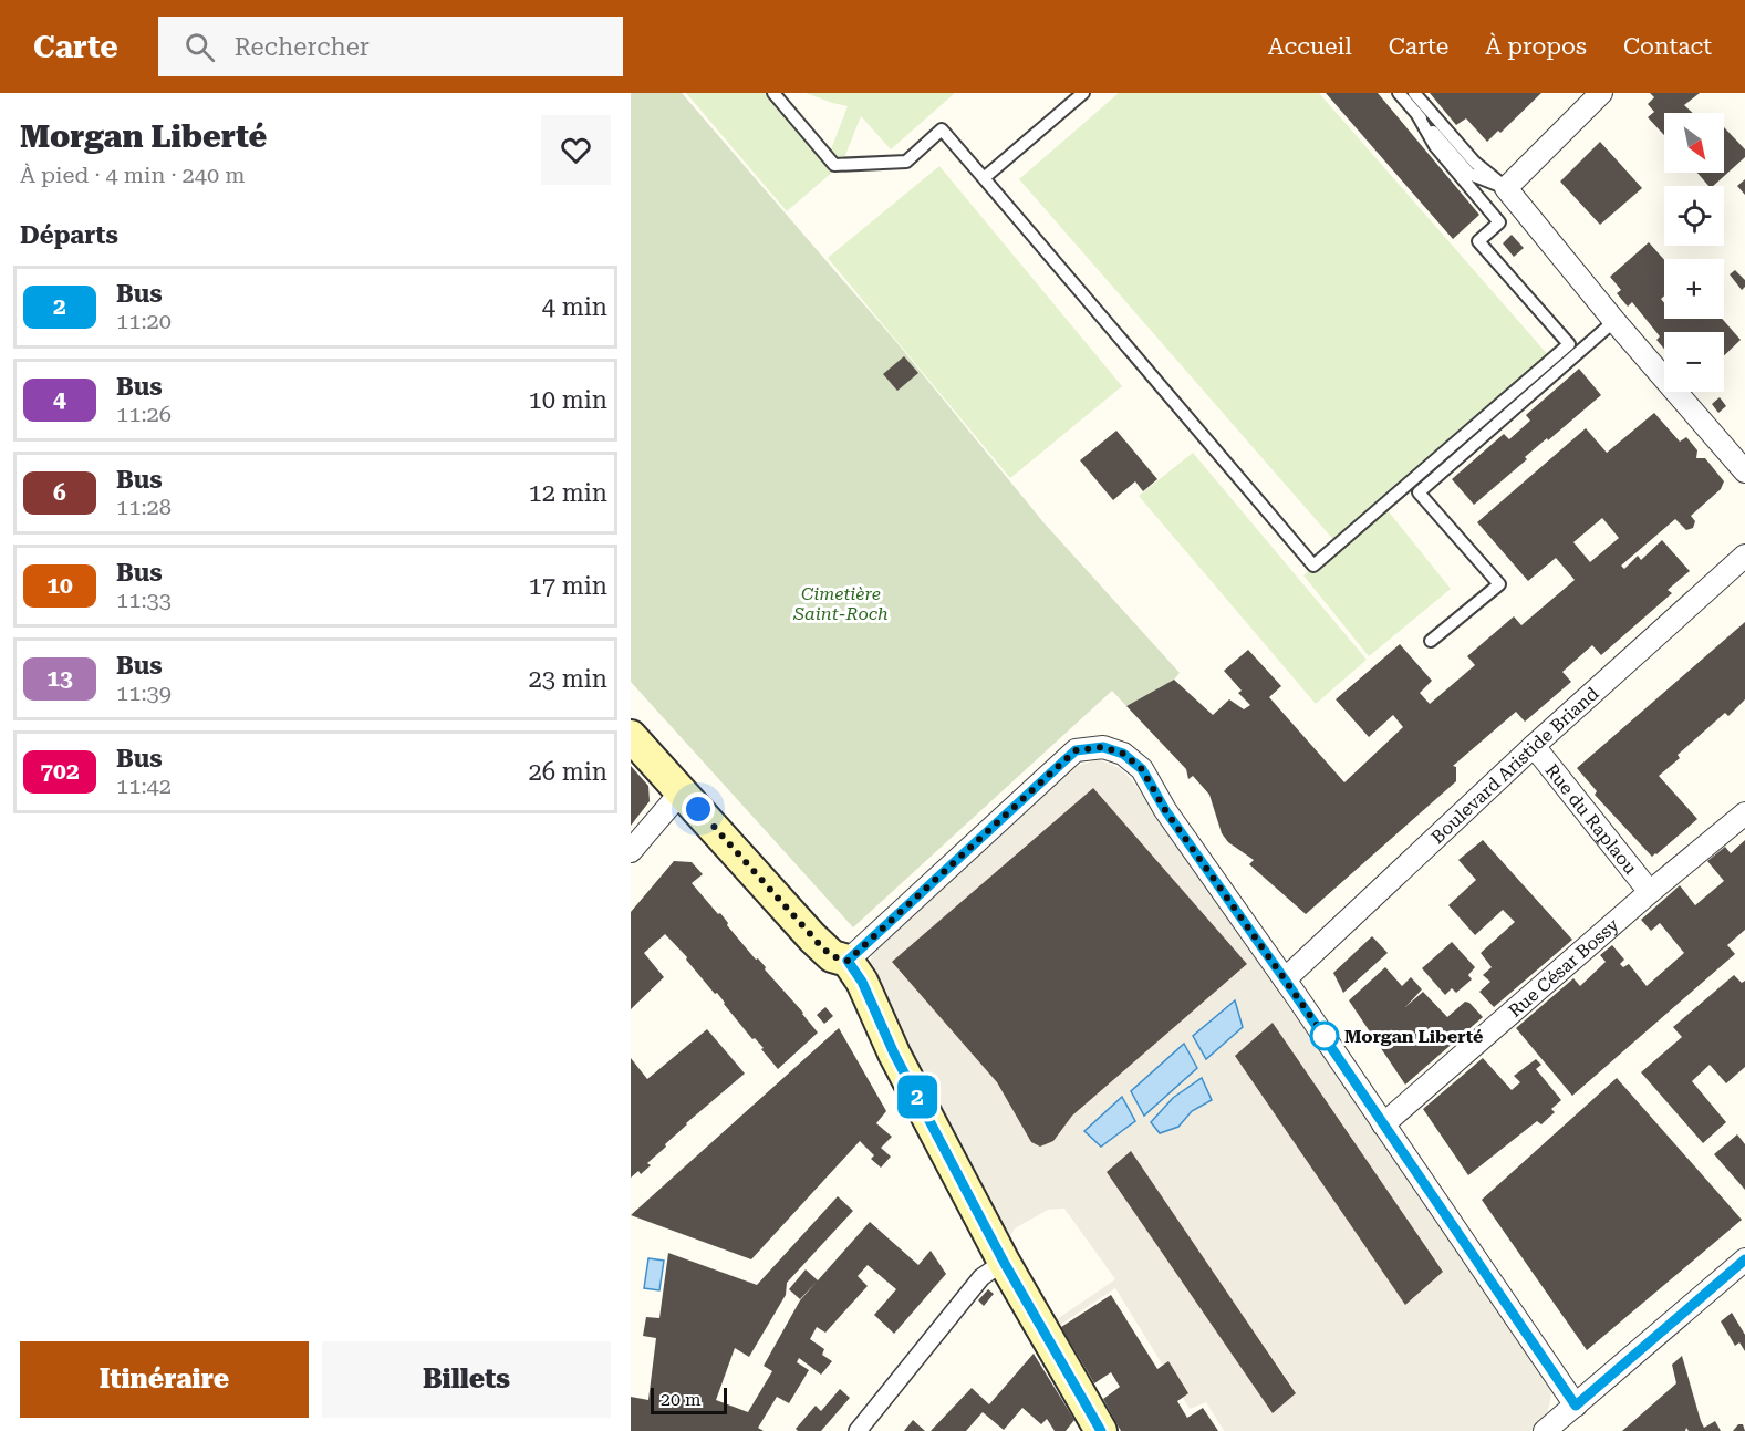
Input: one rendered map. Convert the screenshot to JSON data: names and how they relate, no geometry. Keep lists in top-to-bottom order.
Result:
{
  "streets": {
    "street": ["Boulevard Aristide Briand", "Rue du Raplaou", "Rue César Bossy"]
  },
  "crossings": [
    ["Boulevard Aristide Briand", "Rue du Raplaou"],
    ["Rue du Raplaou", "Rue César Bossy"]
  ],
  "parks": ["Cimetière Saint-Roch"],
  "places": ["Morgan Liberté"],
  "lines": ["bus line 2"],
  "scale_bar": "20 m",
  "north": "bottom right",
  "page": {
    "header": "Carte",
    "search": "Rechercher",
    "nav": [
      "Accueil",
      "Carte",
      "À propos",
      "Contact"
    ],
    "heading": [
      ["Morgan Liberté", "À pied · 4 min · 240 m"],
      "Départs"
    ],
    "on_map": "2",
    "map_buttons": ["+", "−"],
    "list": [
      {
        "mark": "2",
        "name": "Bus",
        "note": "11:20",
        "value": "4 min"
      },
      {
        "mark": "4",
        "name": "Bus",
        "note": "11:26",
        "value": "10 min"
      },
      {
        "mark": "6",
        "name": "Bus",
        "note": "11:28",
        "value": "12 min"
      },
      {
        "mark": "10",
        "name": "Bus",
        "note": "11:33",
        "value": "17 min"
      },
      {
        "mark": "13",
        "name": "Bus",
        "note": "11:39",
        "value": "23 min"
      },
      {
        "mark": "702",
        "name": "Bus",
        "note": "11:42",
        "value": "26 min"
      }
    ],
    "buttons": ["Itinéraire", "Billets"],
    "scale": "20 m"
  }
}
